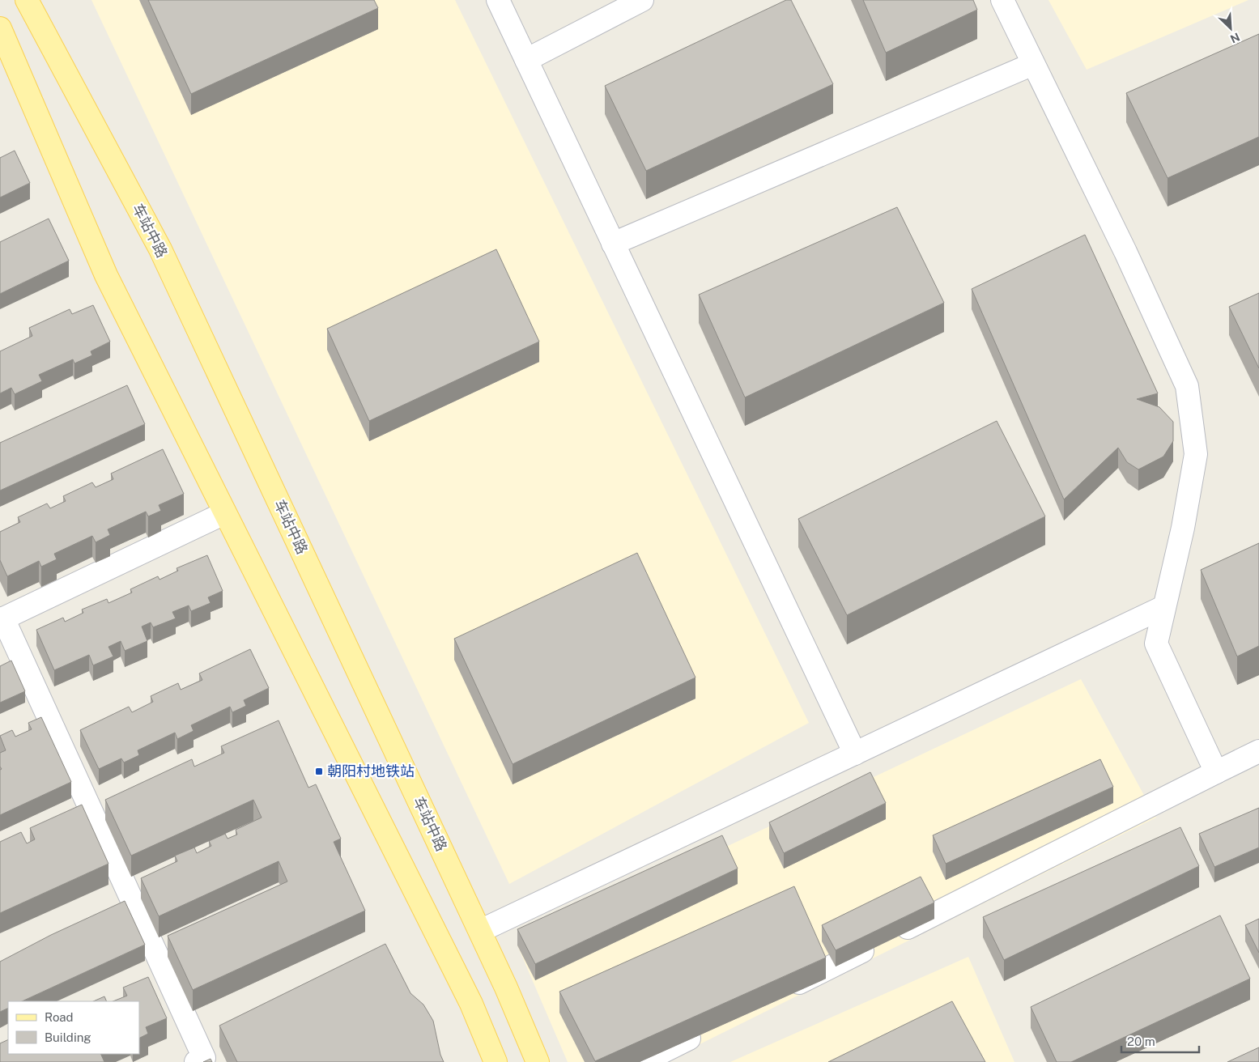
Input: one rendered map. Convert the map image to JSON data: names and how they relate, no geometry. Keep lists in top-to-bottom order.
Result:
{
  "streets": {
    "main road": ["车站中路"]
  },
  "places": {
    "transit": ["朝阳村地铁站"]
  },
  "legend": ["Road", "Building"],
  "scale_bar": "20 m",
  "north": "bottom right"
}
